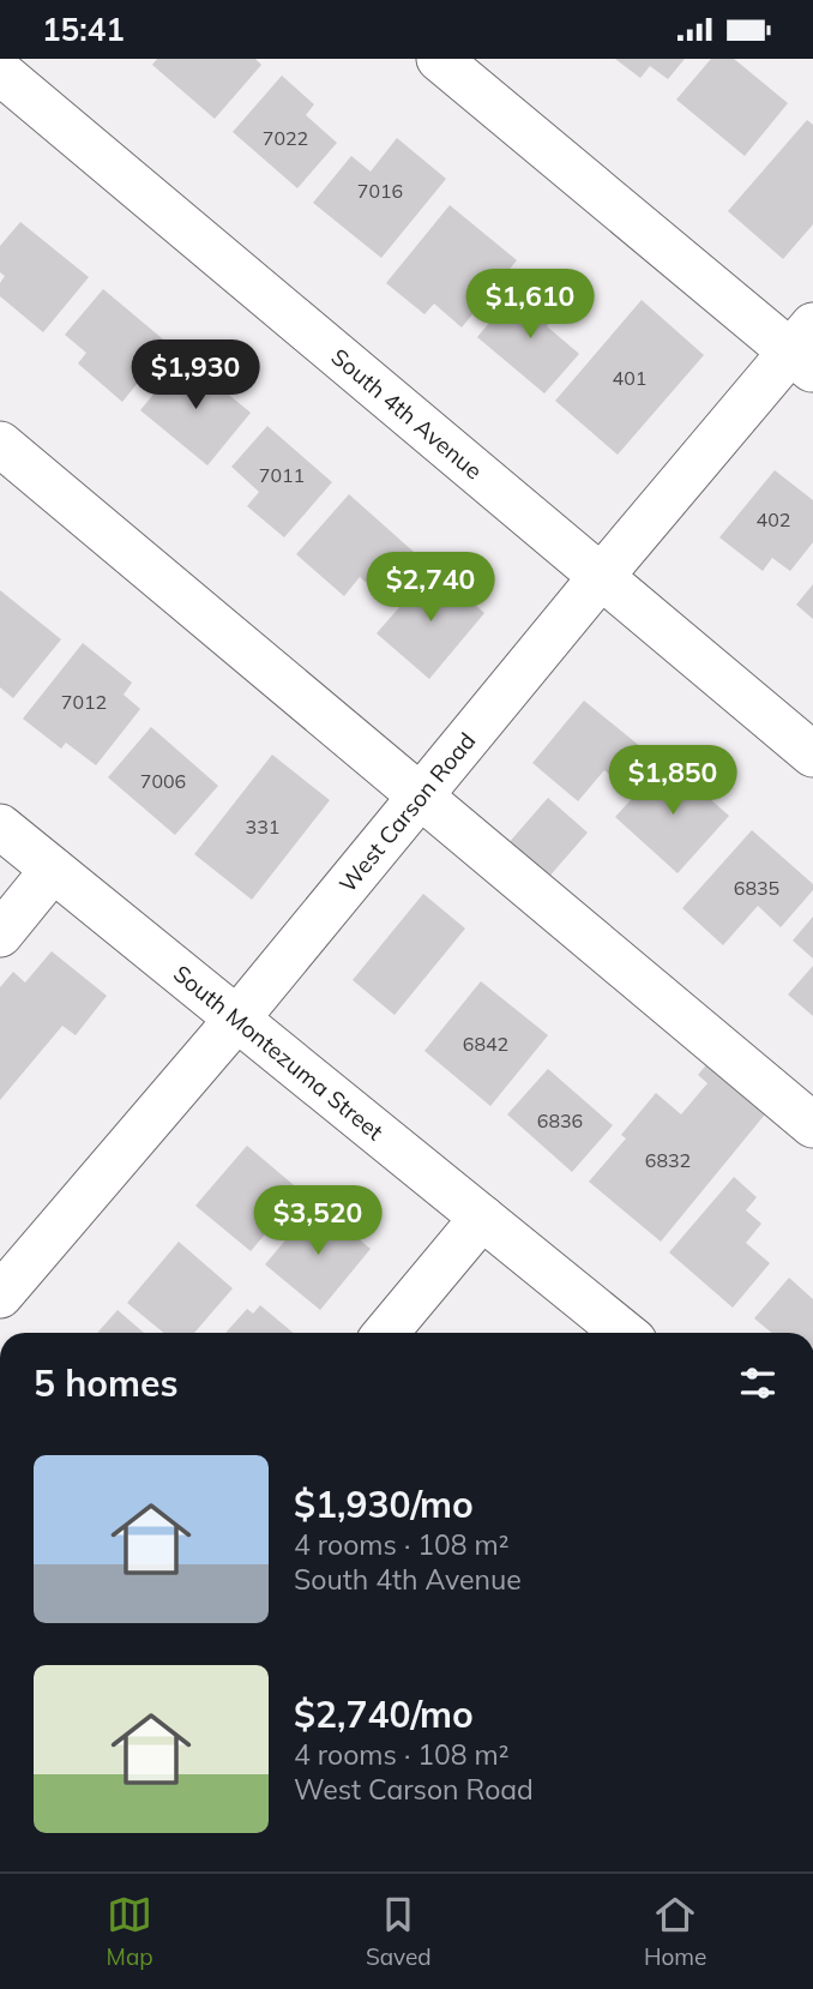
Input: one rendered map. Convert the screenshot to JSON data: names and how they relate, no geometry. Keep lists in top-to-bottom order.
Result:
{
  "streets": {
    "street": ["South 4th Avenue", "West Carson Road", "South Montezuma Street"]
  },
  "crossings": [
    ["South 4th Avenue", "West Carson Road"],
    ["West Carson Road", "South Montezuma Street"]
  ],
  "house_numbers": [
    "7022",
    "7016",
    "401",
    "7011",
    "402",
    "7012",
    "7006",
    "331",
    "6835",
    "6842",
    "6836",
    "6832"
  ],
  "page": {
    "status": "15:41",
    "price": [
      "$1,610",
      "$1,930",
      "$2,740",
      "$1,850",
      "$3,520"
    ],
    "heading": "5 homes",
    "list": [
      {
        "name": "$1,930/mo",
        "note": "4 rooms · 108 m² · South 4th Avenue"
      },
      {
        "name": "$2,740/mo",
        "note": "4 rooms · 108 m² · West Carson Road"
      }
    ],
    "tabs": ["Map", "Saved", "Home"]
  }
}
